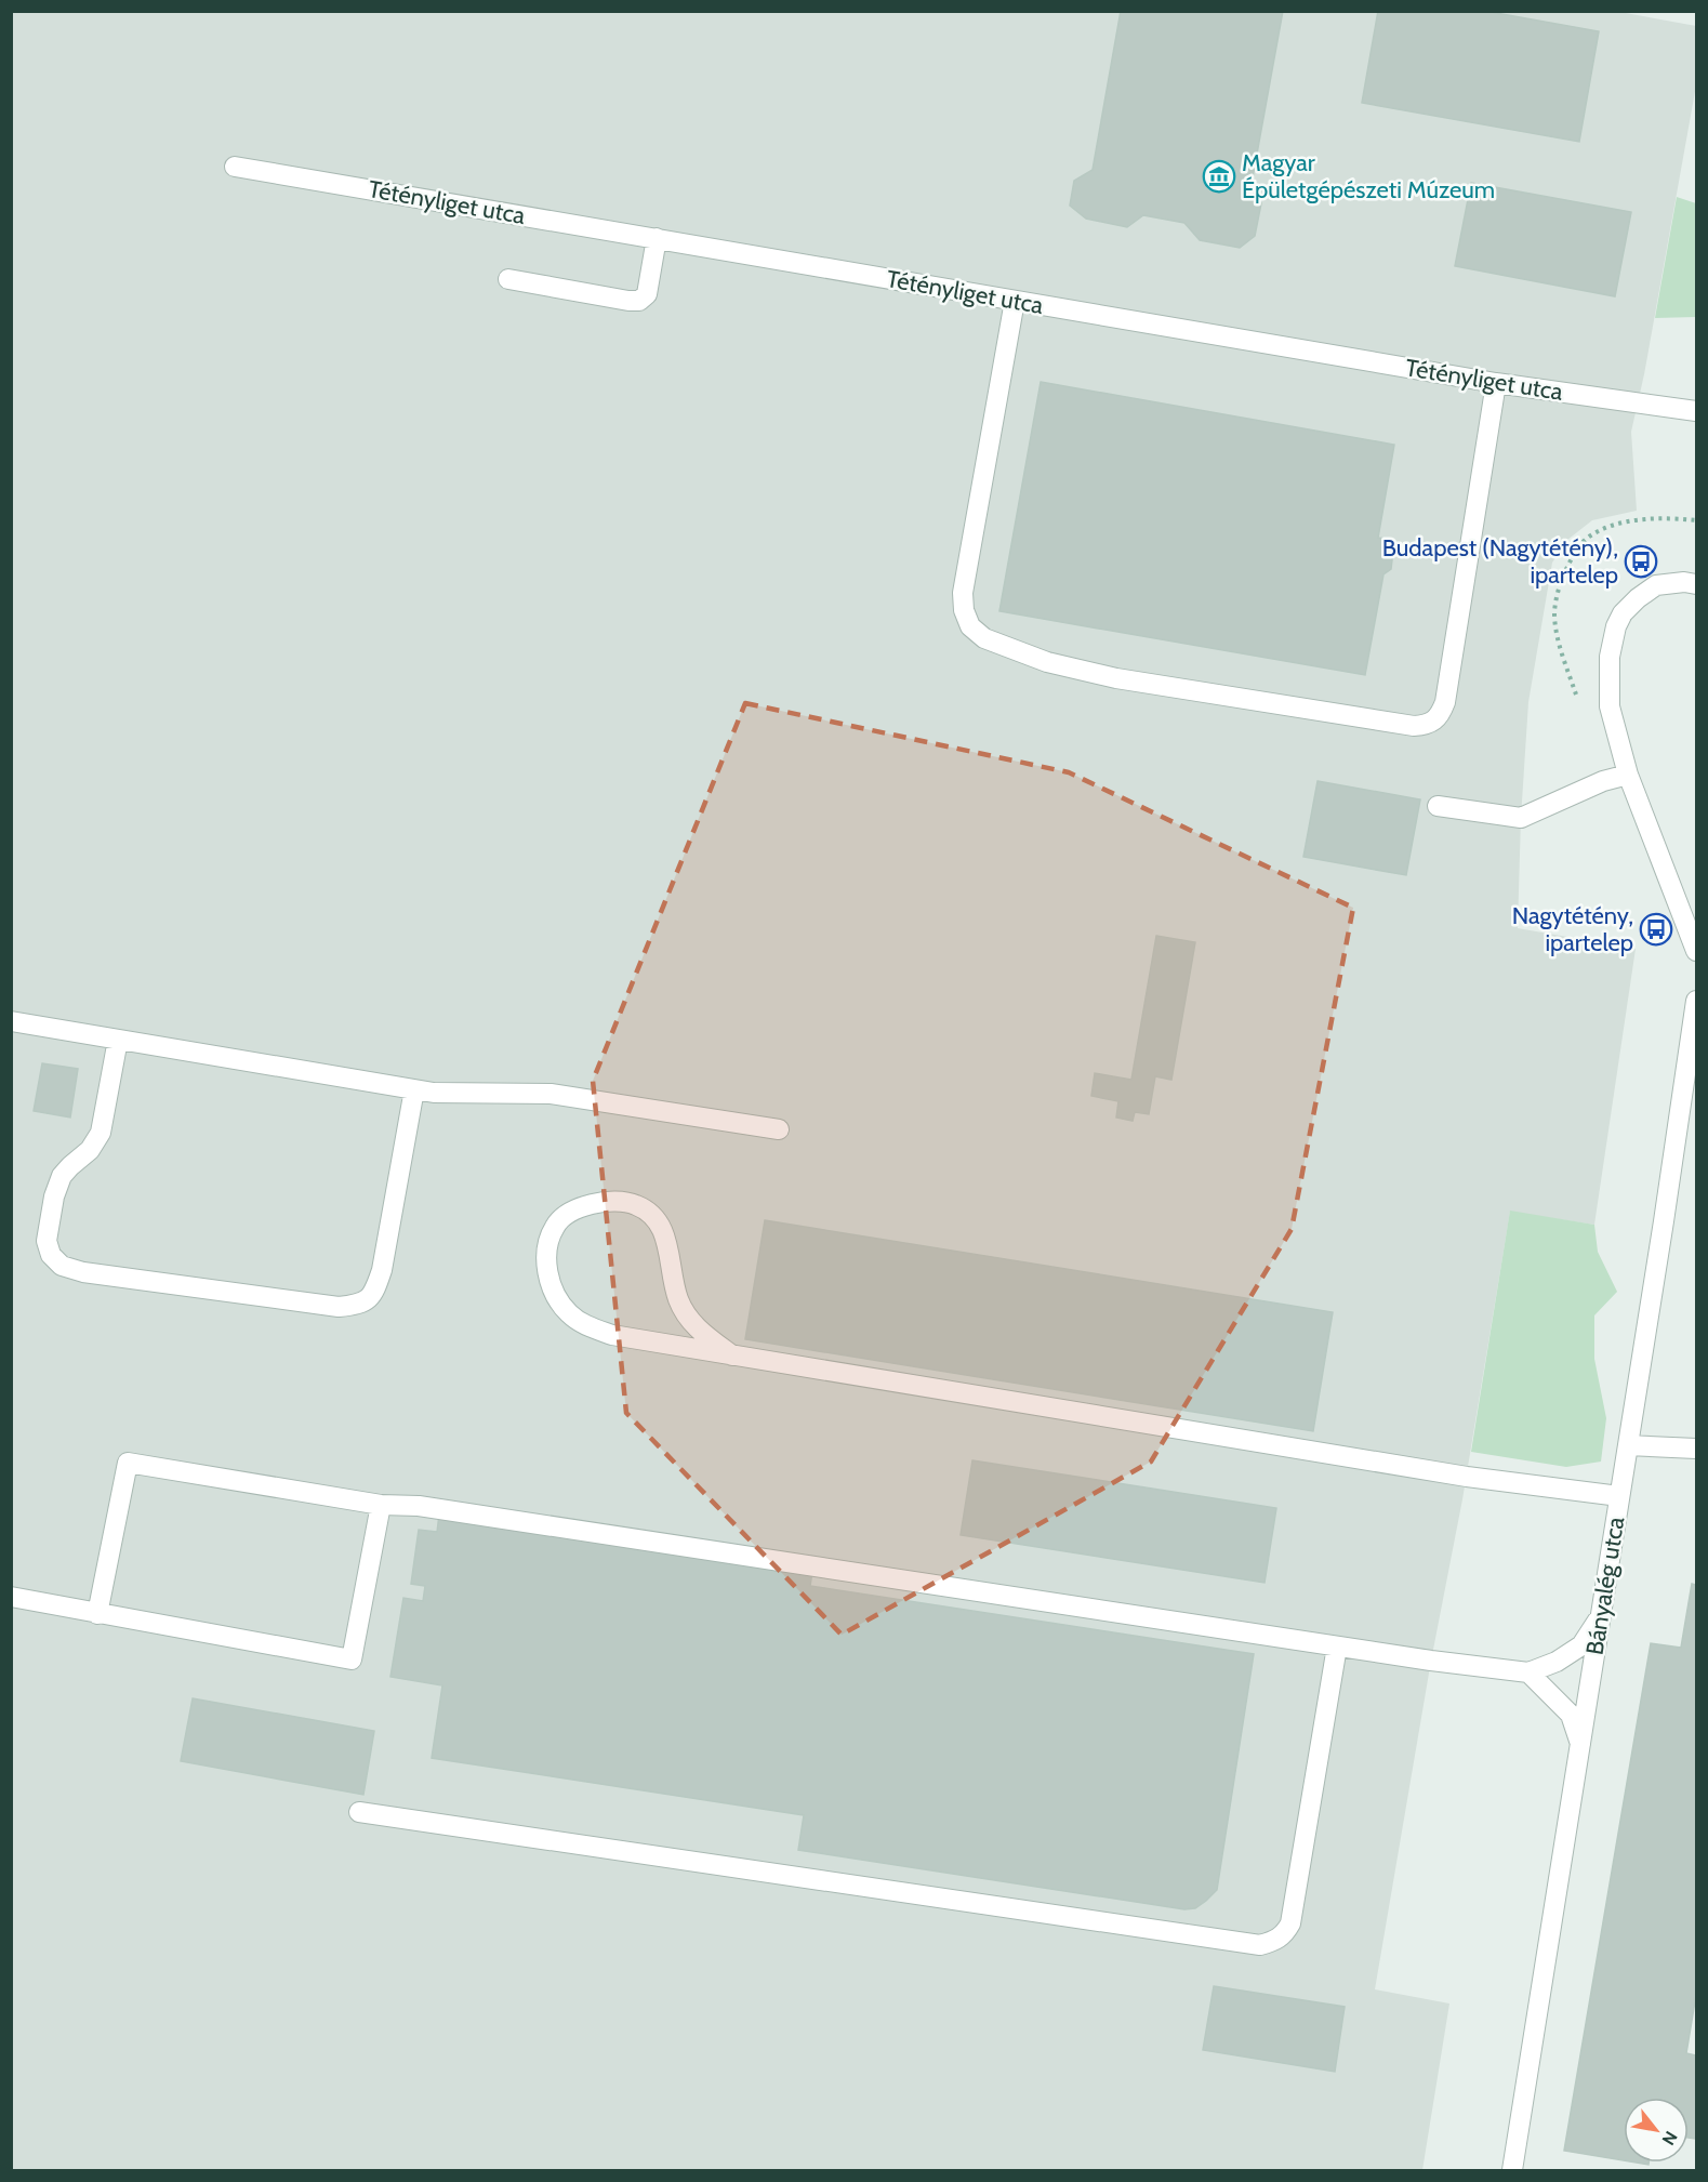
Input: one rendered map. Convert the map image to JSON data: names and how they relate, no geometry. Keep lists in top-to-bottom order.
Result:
{
  "streets": {
    "street": ["Tétényliget utca", "Bányalég utca"]
  },
  "places": {
    "museum": ["Magyar Épületgépészeti Múzeum"],
    "bus stop": ["Budapest (Nagytétény), ipartelep", "Nagytétény, ipartelep"]
  },
  "north": "bottom right"
}
